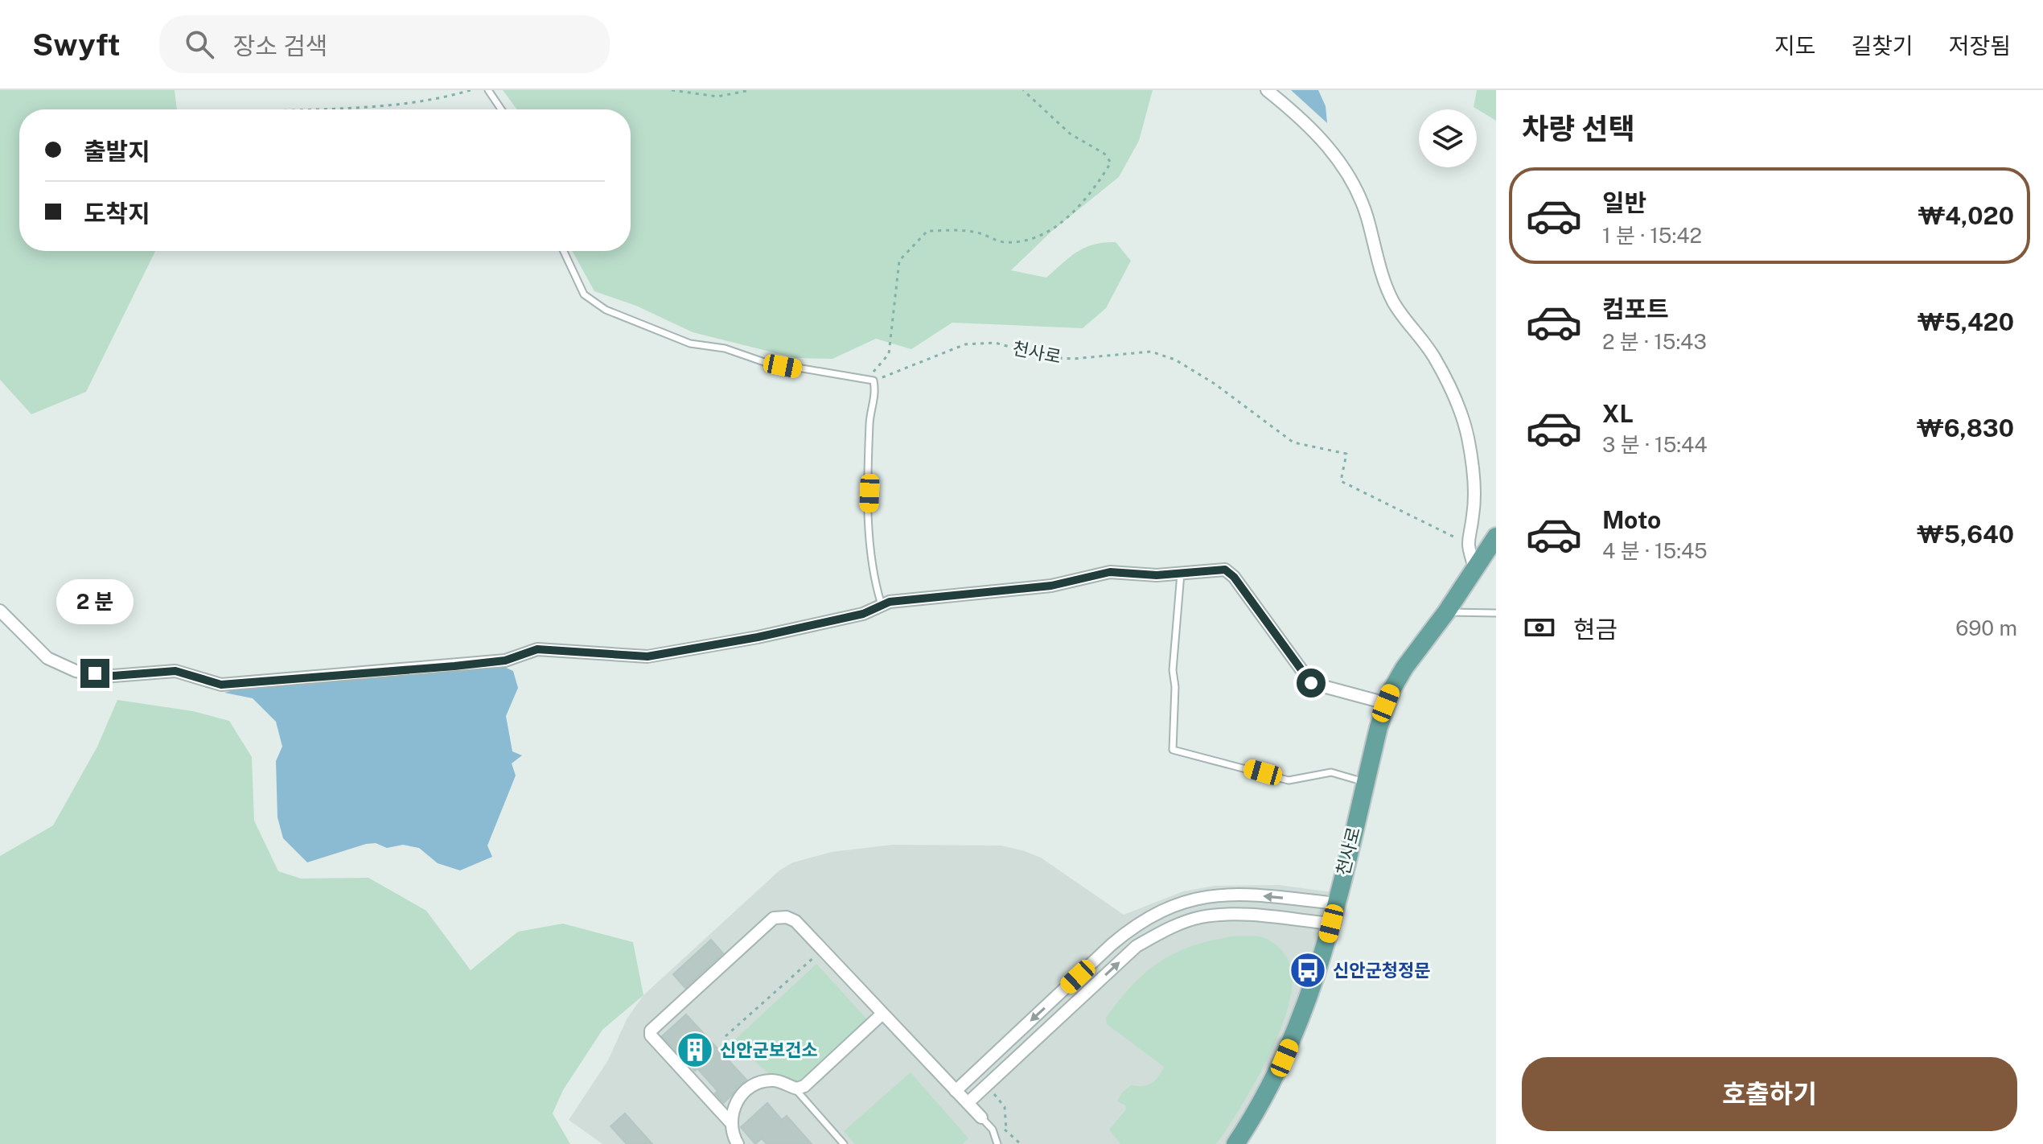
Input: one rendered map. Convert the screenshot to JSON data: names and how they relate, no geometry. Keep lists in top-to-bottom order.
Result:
{
  "streets": {
    "main road": ["천사로"]
  },
  "places": {
    "bus stop": ["신안군청정문"],
    "building": ["신안군보건소"]
  },
  "page": {
    "header": "Swyft",
    "search": "장소 검색",
    "nav": ["지도", "길찾기", "저장됨"],
    "heading": "차량 선택",
    "banner": ["출발지", "도착지"],
    "list": [
      {
        "name": "일반",
        "note": "1 분 · 15:42",
        "value": "₩4,020"
      },
      {
        "name": "컴포트",
        "note": "2 분 · 15:43",
        "value": "₩5,420"
      },
      {
        "name": "XL",
        "note": "3 분 · 15:44",
        "value": "₩6,830"
      },
      {
        "name": "Moto",
        "note": "4 분 · 15:45",
        "value": "₩5,640"
      }
    ],
    "bubble": "2 분",
    "pay": ["현금", "690 m"],
    "buttons": "호출하기"
  }
}
